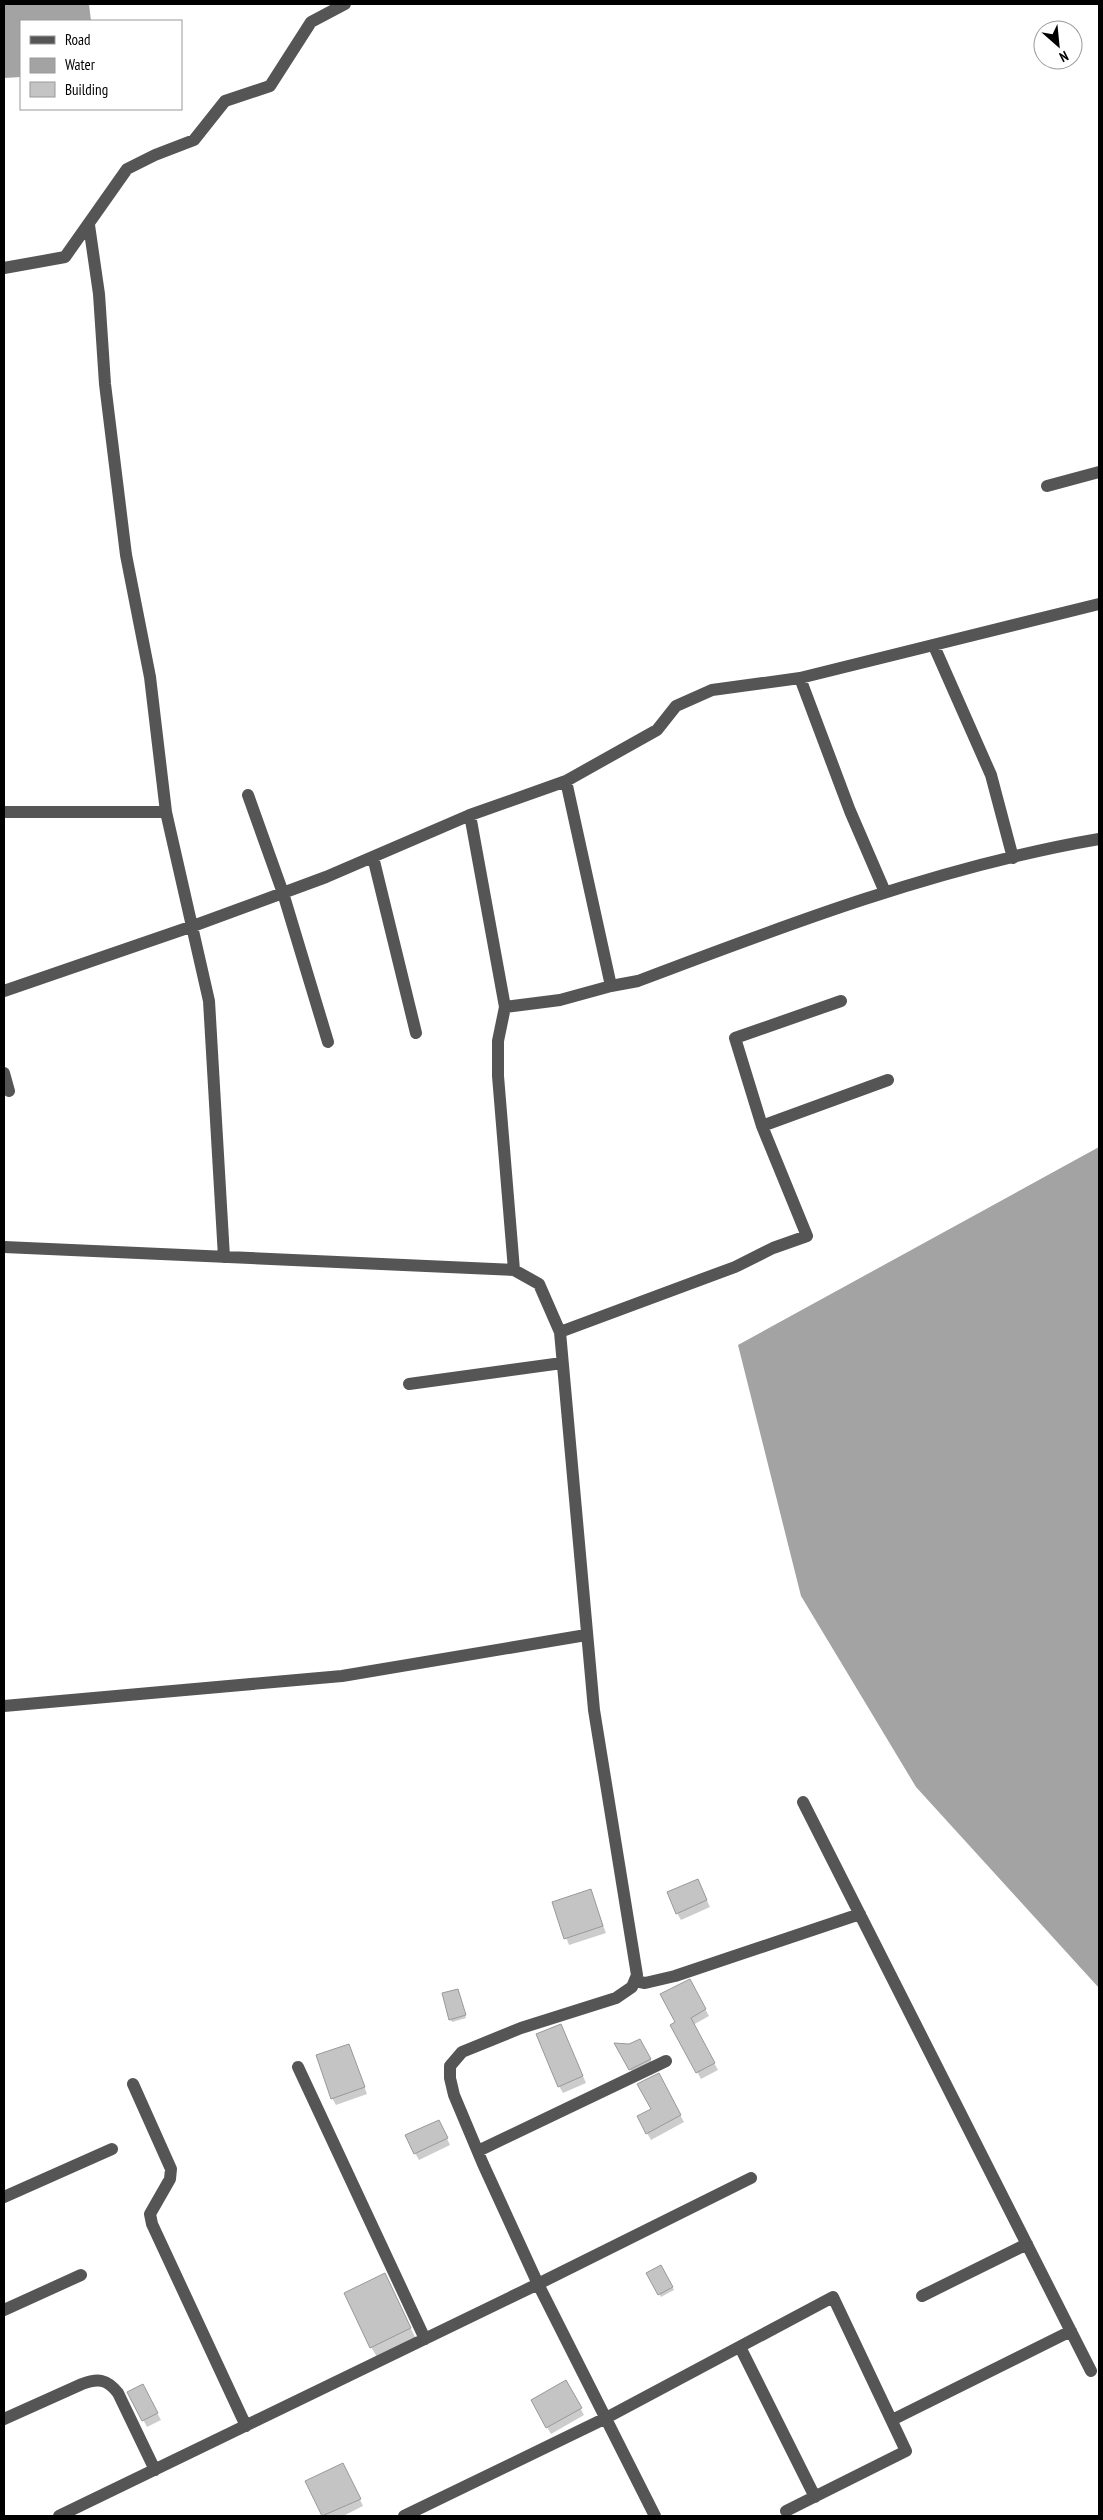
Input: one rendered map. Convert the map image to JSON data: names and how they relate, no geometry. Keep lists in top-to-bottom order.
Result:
{
  "legend": ["Road", "Water", "Building"],
  "north": "bottom right"
}
